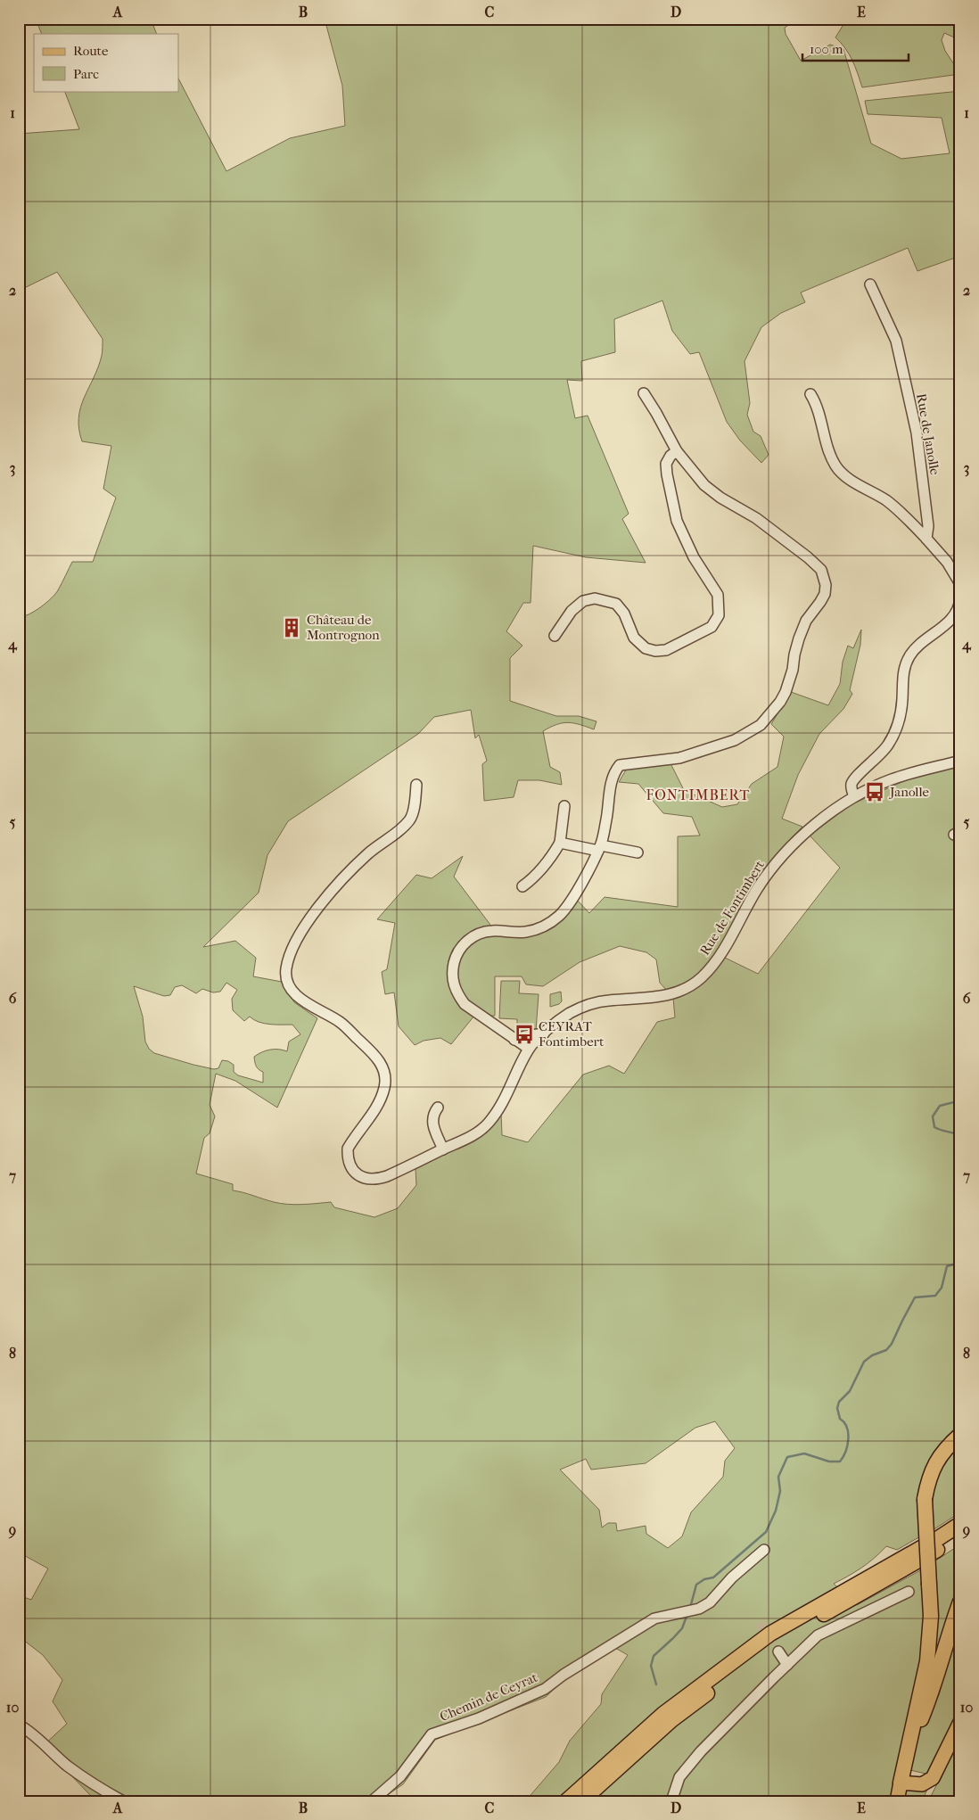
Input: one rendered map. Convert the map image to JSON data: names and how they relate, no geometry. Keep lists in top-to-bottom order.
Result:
{
  "streets": {
    "street": ["Rue de Janolle", "Rue de Fontimbert", "Chemin de Ceyrat"]
  },
  "districts": ["FONTIMBERT"],
  "places": {
    "building": ["Château de Montrognon"],
    "bus stop": ["Janolle", "CEYRAT Fontimbert"]
  },
  "legend": ["Route", "Parc"],
  "scale_bar": "100 m",
  "grid": {
    "columns": [
      "A",
      "B",
      "C",
      "D",
      "E"
    ],
    "rows": [
      "1",
      "2",
      "3",
      "4",
      "5",
      "6",
      "7",
      "8",
      "9",
      "10"
    ]
  }
}
